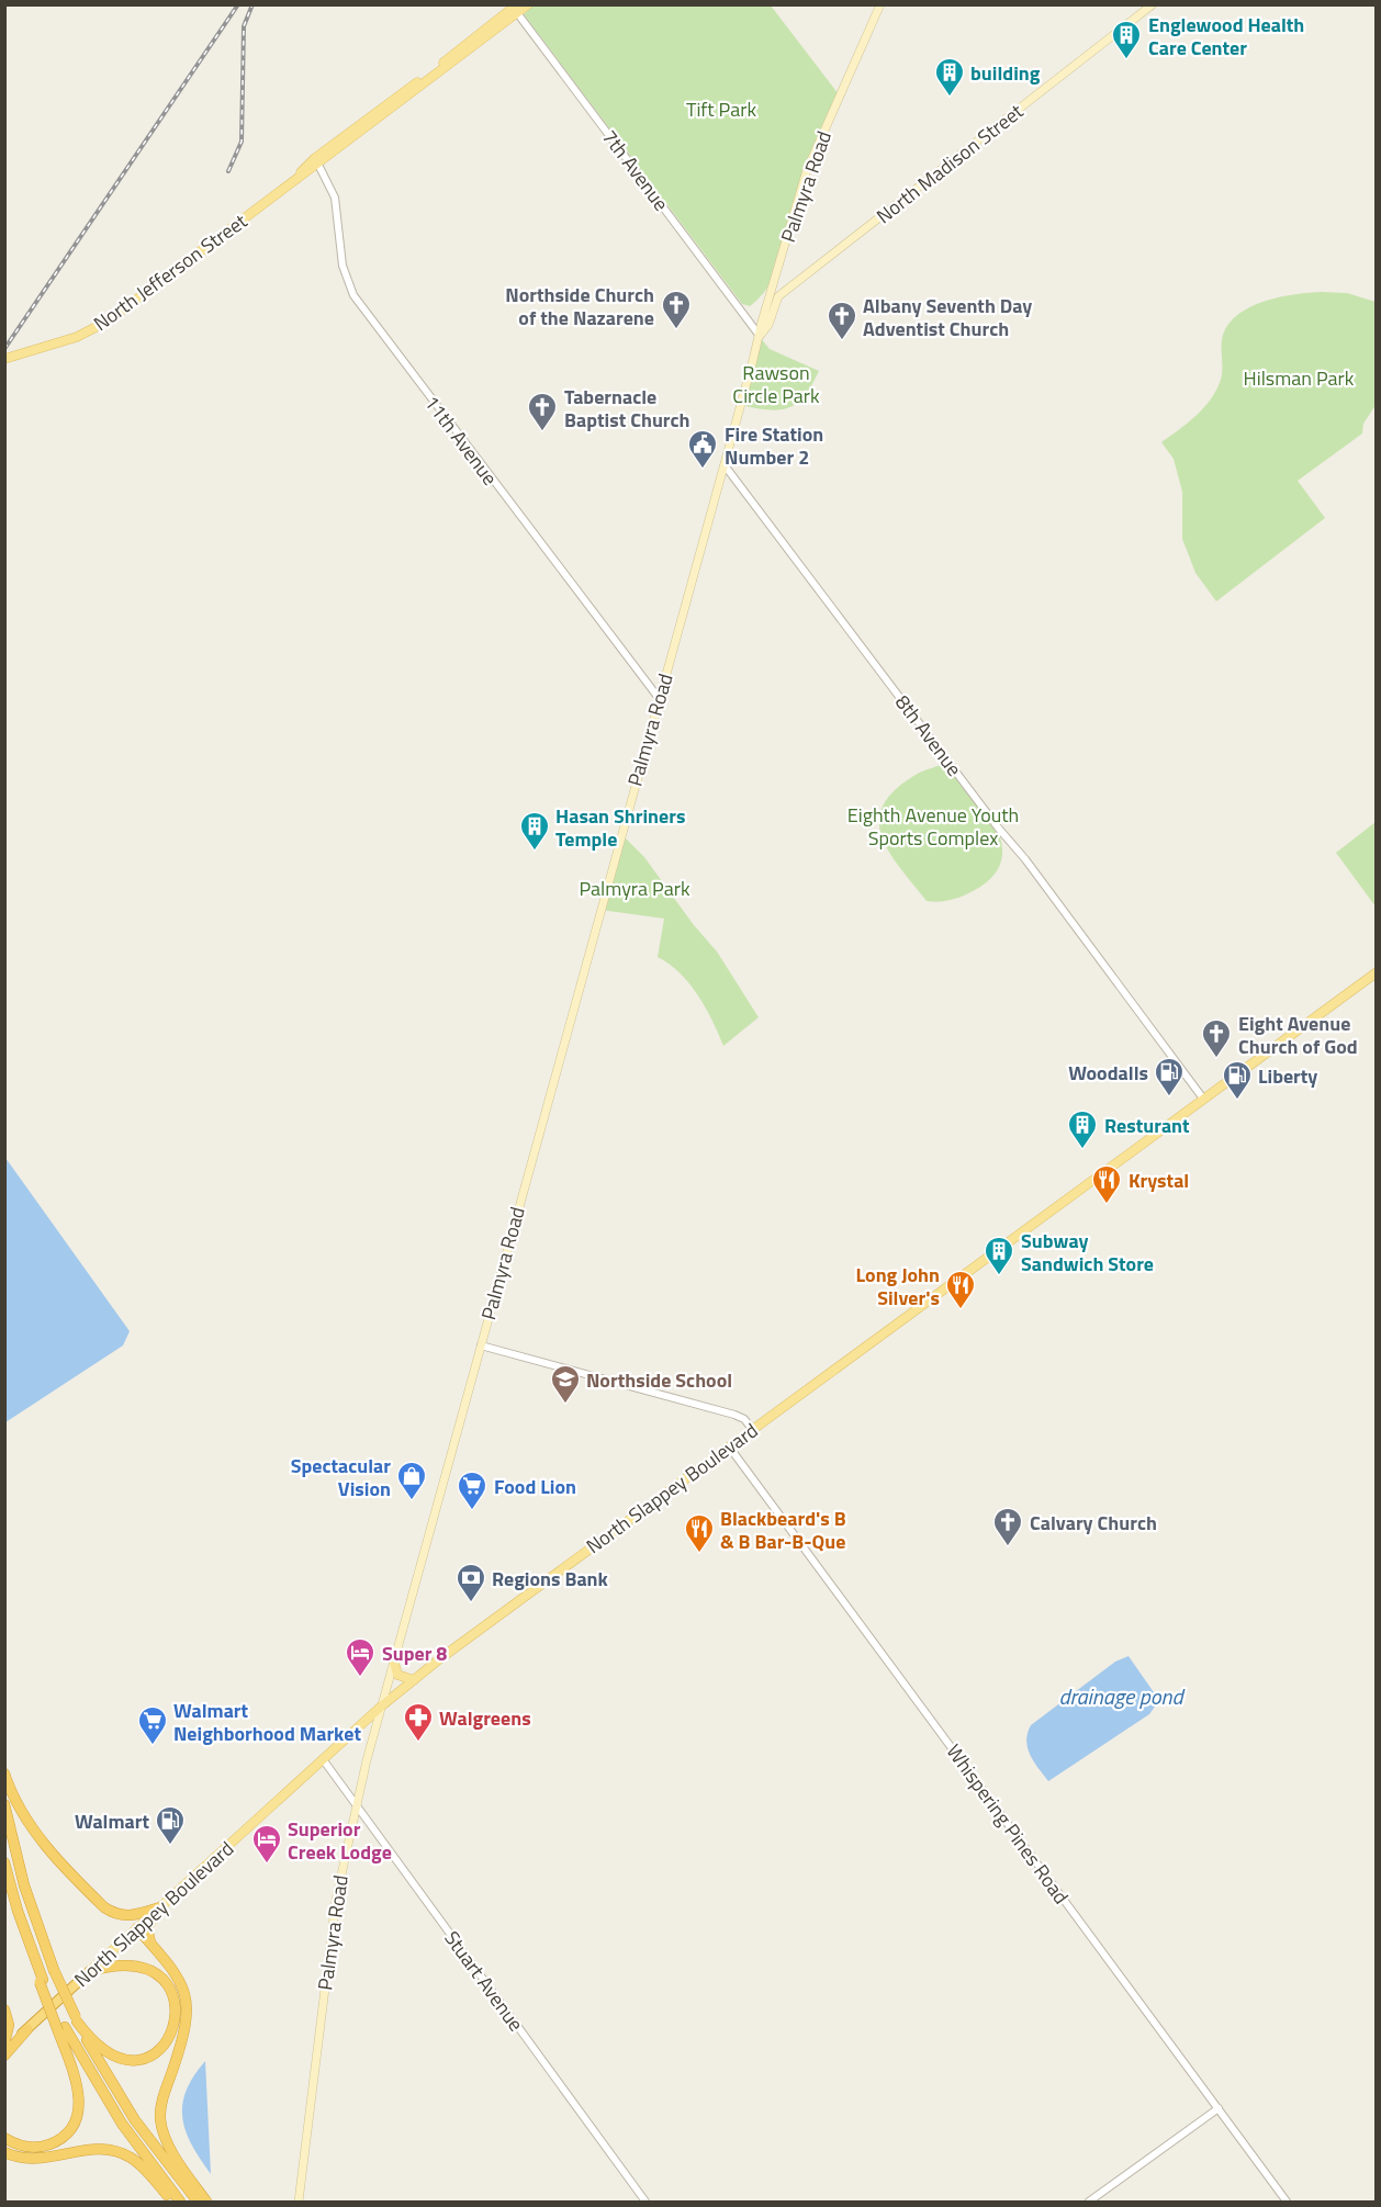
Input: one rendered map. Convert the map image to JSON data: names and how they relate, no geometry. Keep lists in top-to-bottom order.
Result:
{
  "streets": {
    "highway": ["North Slappey Boulevard"],
    "main road": ["North Madison Street", "Palmyra Road", "North Jefferson Street"],
    "street": [
      "7th Avenue",
      "11th Avenue",
      "8th Avenue",
      "Whispering Pines Road",
      "Stuart Avenue"
    ]
  },
  "crossings": [
    ["North Madison Street", "Palmyra Road"],
    ["7th Avenue", "Palmyra Road"],
    ["7th Avenue", "North Jefferson Street"],
    ["Palmyra Road", "11th Avenue"],
    ["Palmyra Road", "8th Avenue"],
    ["Palmyra Road", "North Slappey Boulevard"],
    ["Palmyra Road", "Stuart Avenue"],
    ["North Jefferson Street", "11th Avenue"],
    ["8th Avenue", "North Slappey Boulevard"],
    ["North Slappey Boulevard", "Whispering Pines Road"],
    ["North Slappey Boulevard", "Stuart Avenue"]
  ],
  "water": ["drainage pond"],
  "parks": [
    "Tift Park",
    "Rawson Circle Park",
    "Hilsman Park",
    "Eighth Avenue Youth Sports Complex",
    "Palmyra Park"
  ],
  "places": {
    "building": [
      "Englewood Health Care Center",
      "building",
      "Hasan Shriners Temple",
      "Resturant",
      "Subway Sandwich Store"
    ],
    "church": [
      "Northside Church of the Nazarene",
      "Albany Seventh Day Adventist Church",
      "Tabernacle Baptist Church",
      "Eight Avenue Church of God",
      "Calvary Church"
    ],
    "public building": ["Fire Station Number 2"],
    "fuel station": ["Woodalls", "Liberty", "Walmart"],
    "restaurant": ["Krystal", "Long John Silver's", "Blackbeard's B & B Bar-B-Que"],
    "school or university": ["Northside School"],
    "shop": ["Spectacular Vision"],
    "supermarket": ["Food Lion", "Walmart Neighborhood Market"],
    "bank": ["Regions Bank"],
    "hotel": ["Super 8", "Superior Creek Lodge"],
    "pharmacy": ["Walgreens"]
  }
}
